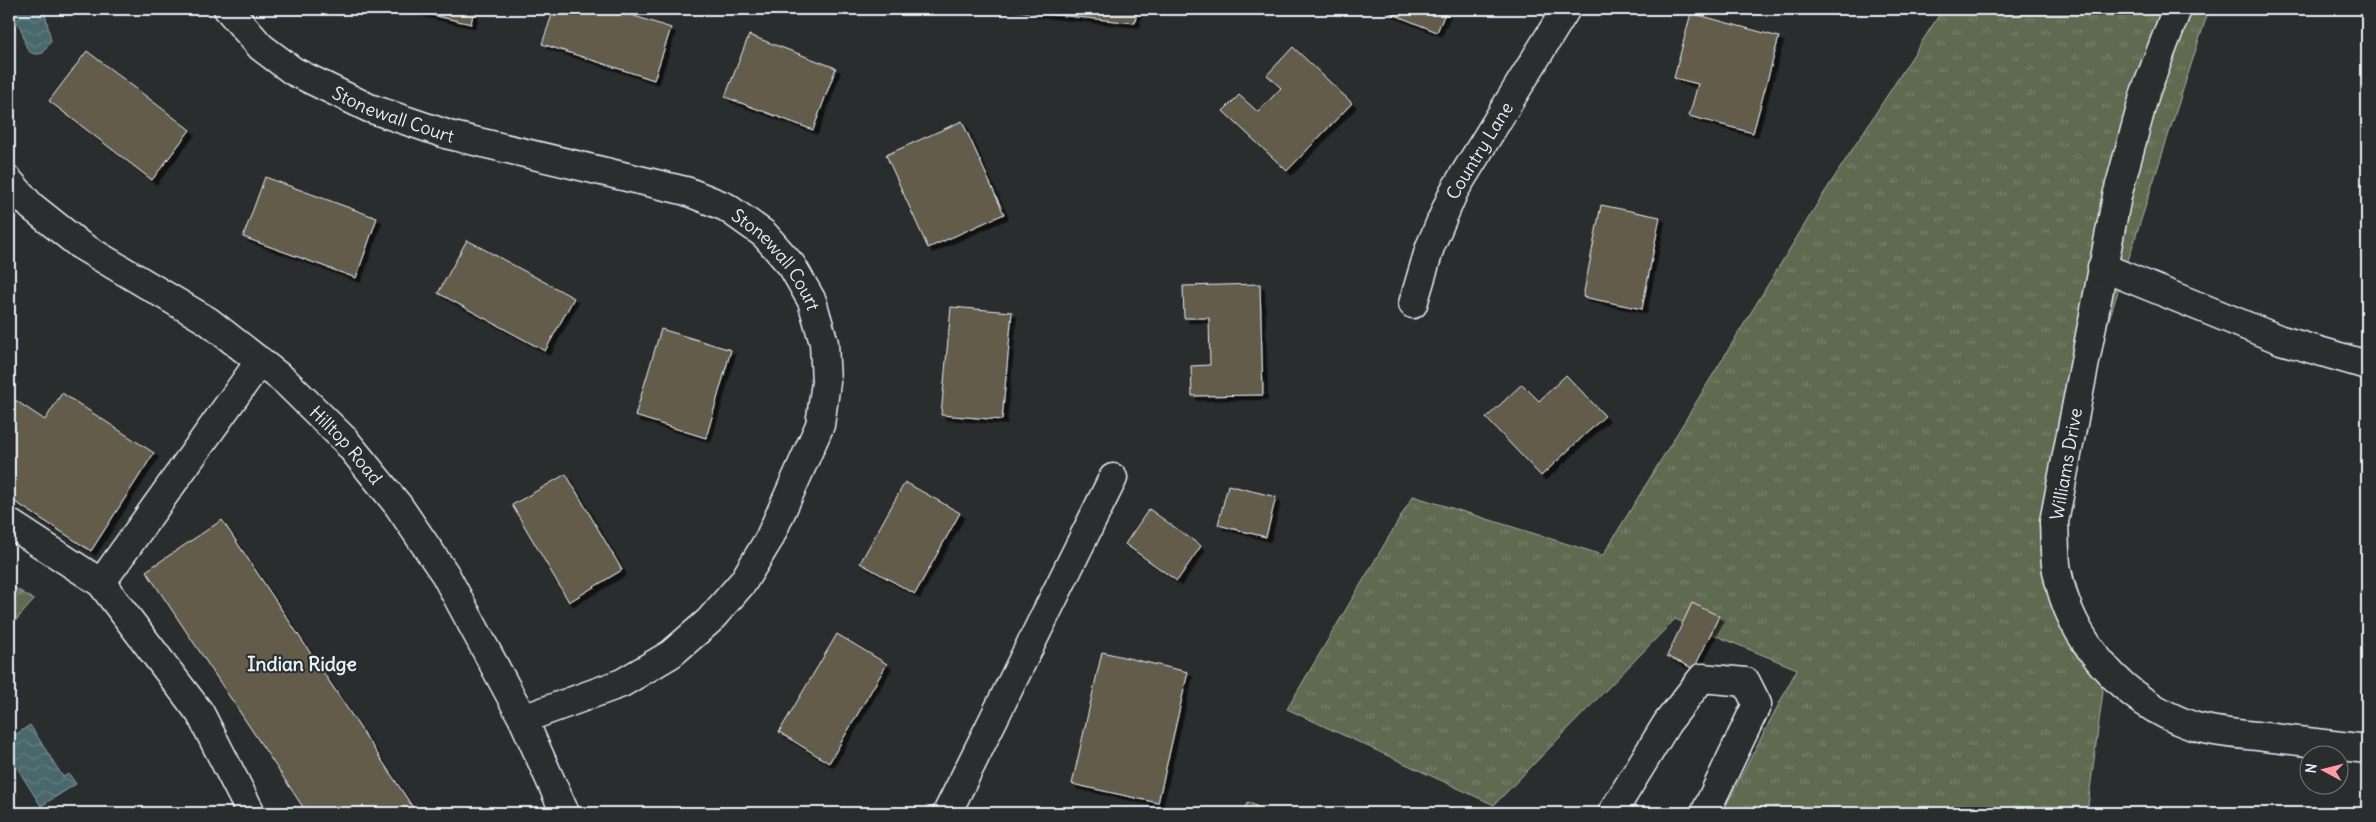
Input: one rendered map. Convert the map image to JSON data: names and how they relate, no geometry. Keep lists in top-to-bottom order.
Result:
{
  "streets": {
    "street": [
      "Stonewall Court",
      "Country Lane",
      "Hilltop Road",
      "Williams Drive"
    ]
  },
  "crossings": [
    ["Stonewall Court", "Hilltop Road"]
  ],
  "districts": ["Indian Ridge"],
  "north": "left"
}
